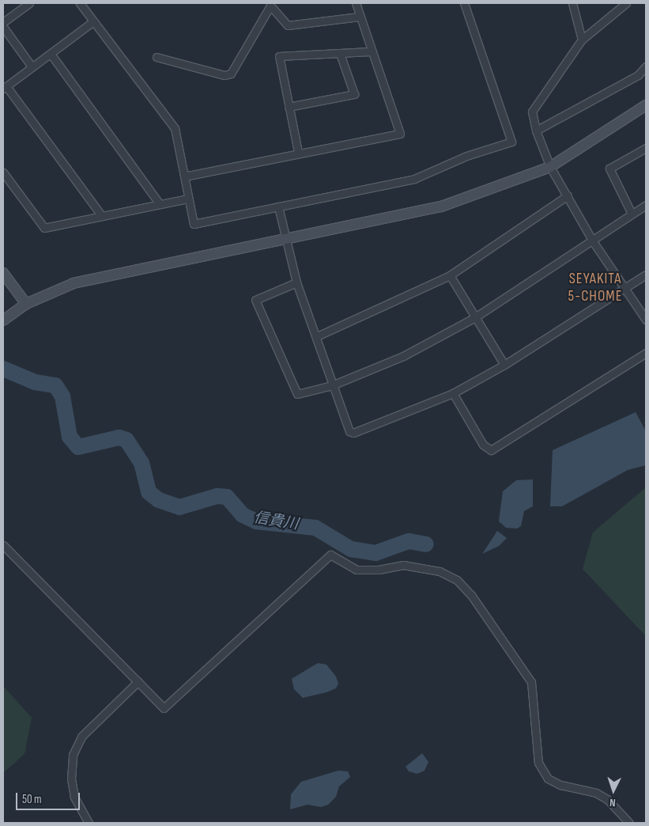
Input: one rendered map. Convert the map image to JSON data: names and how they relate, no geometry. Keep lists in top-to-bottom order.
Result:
{
  "districts": ["SEYAKITA 5-CHOME"],
  "water": ["信貴川"],
  "scale_bar": "50 m",
  "north": "bottom"
}
